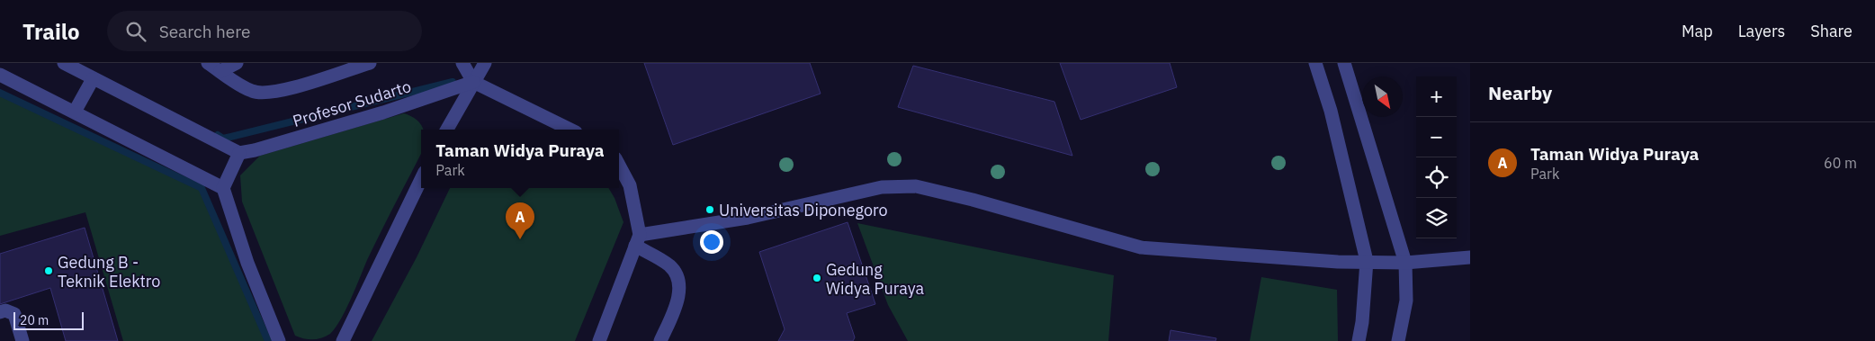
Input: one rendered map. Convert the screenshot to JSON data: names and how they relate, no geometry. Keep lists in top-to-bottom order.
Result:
{
  "streets": {
    "street": ["Profesor Sudarto"]
  },
  "places": ["Universitas Diponegoro", "Gedung B - Teknik Elektro", "Gedung Widya Puraya"],
  "scale_bar": "20 m",
  "north": "bottom right",
  "page": {
    "header": "Trailo",
    "search": "Search here",
    "nav": ["Map", "Layers", "Share"],
    "heading": "Nearby",
    "map_buttons": ["+", "−"],
    "list": [
      {
        "mark": "A",
        "name": "Taman Widya Puraya",
        "note": "Park",
        "value": "60 m"
      }
    ],
    "popup": ["Taman Widya Puraya", "Park"],
    "pins": "A",
    "scale": "20 m"
  }
}
